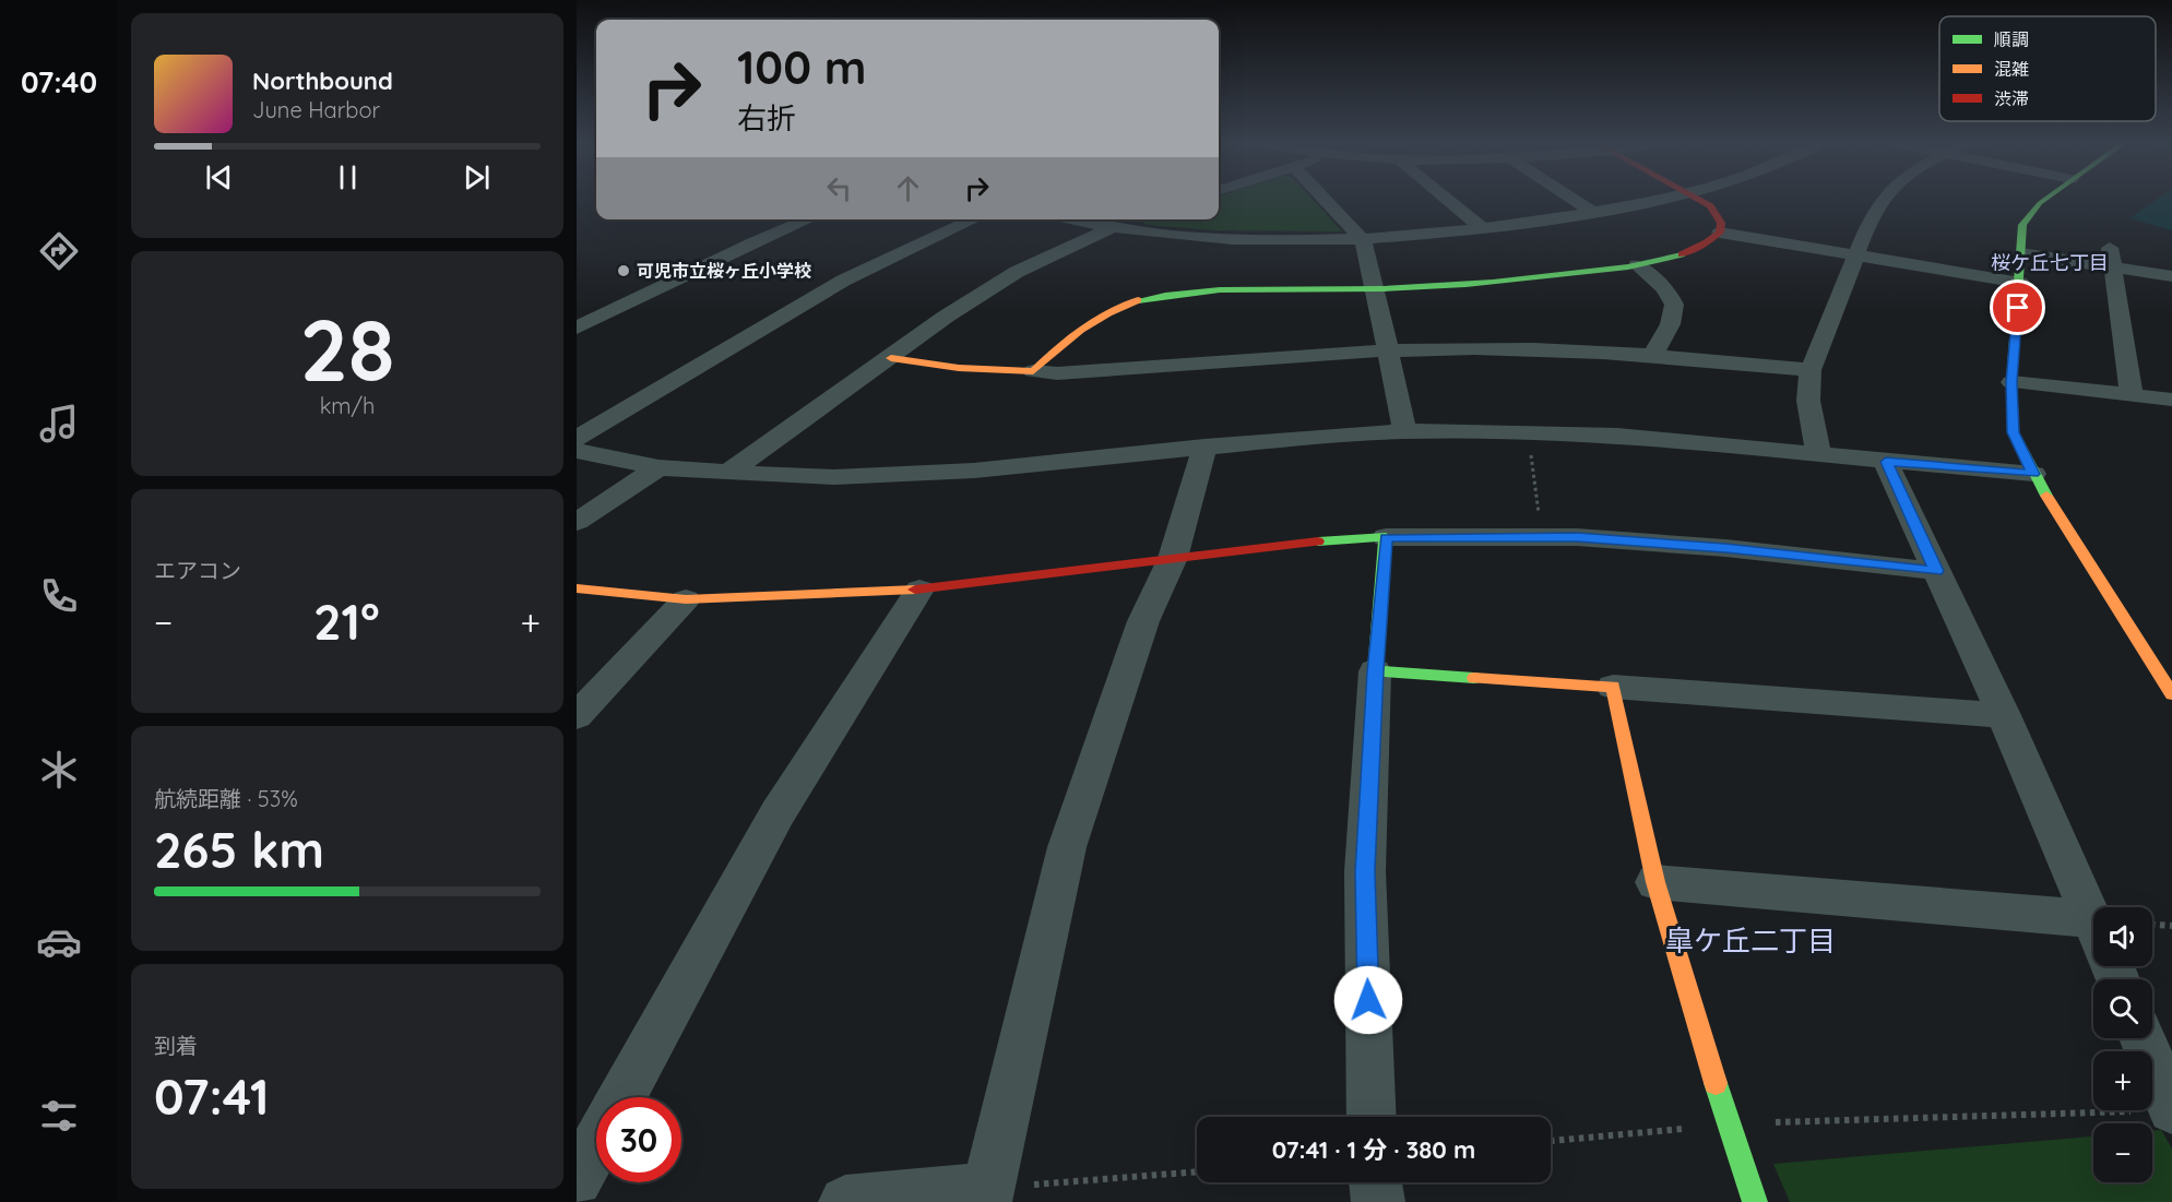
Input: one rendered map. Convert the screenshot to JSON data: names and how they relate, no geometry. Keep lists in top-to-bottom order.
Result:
{
  "districts": ["桜ケ丘七丁目", "皐ケ丘二丁目"],
  "places": ["可児市立桜ヶ丘小学校"],
  "legend": ["順調", "混雑", "渋滞"],
  "page": {
    "tabs": "07:40",
    "turn": ["100 m", "右折"],
    "song": ["Northbound", "June Harbor"],
    "tile": [
      ["28", "km/h"],
      "エアコン",
      ["航続距離 · 53%", "265 km"],
      ["到着", "07:41"]
    ],
    "heat": ["−", "21°", "+"],
    "map_buttons": ["+", "−"],
    "limit": "30",
    "trip": "07:41 · 1 分 · 380 m"
  }
}
